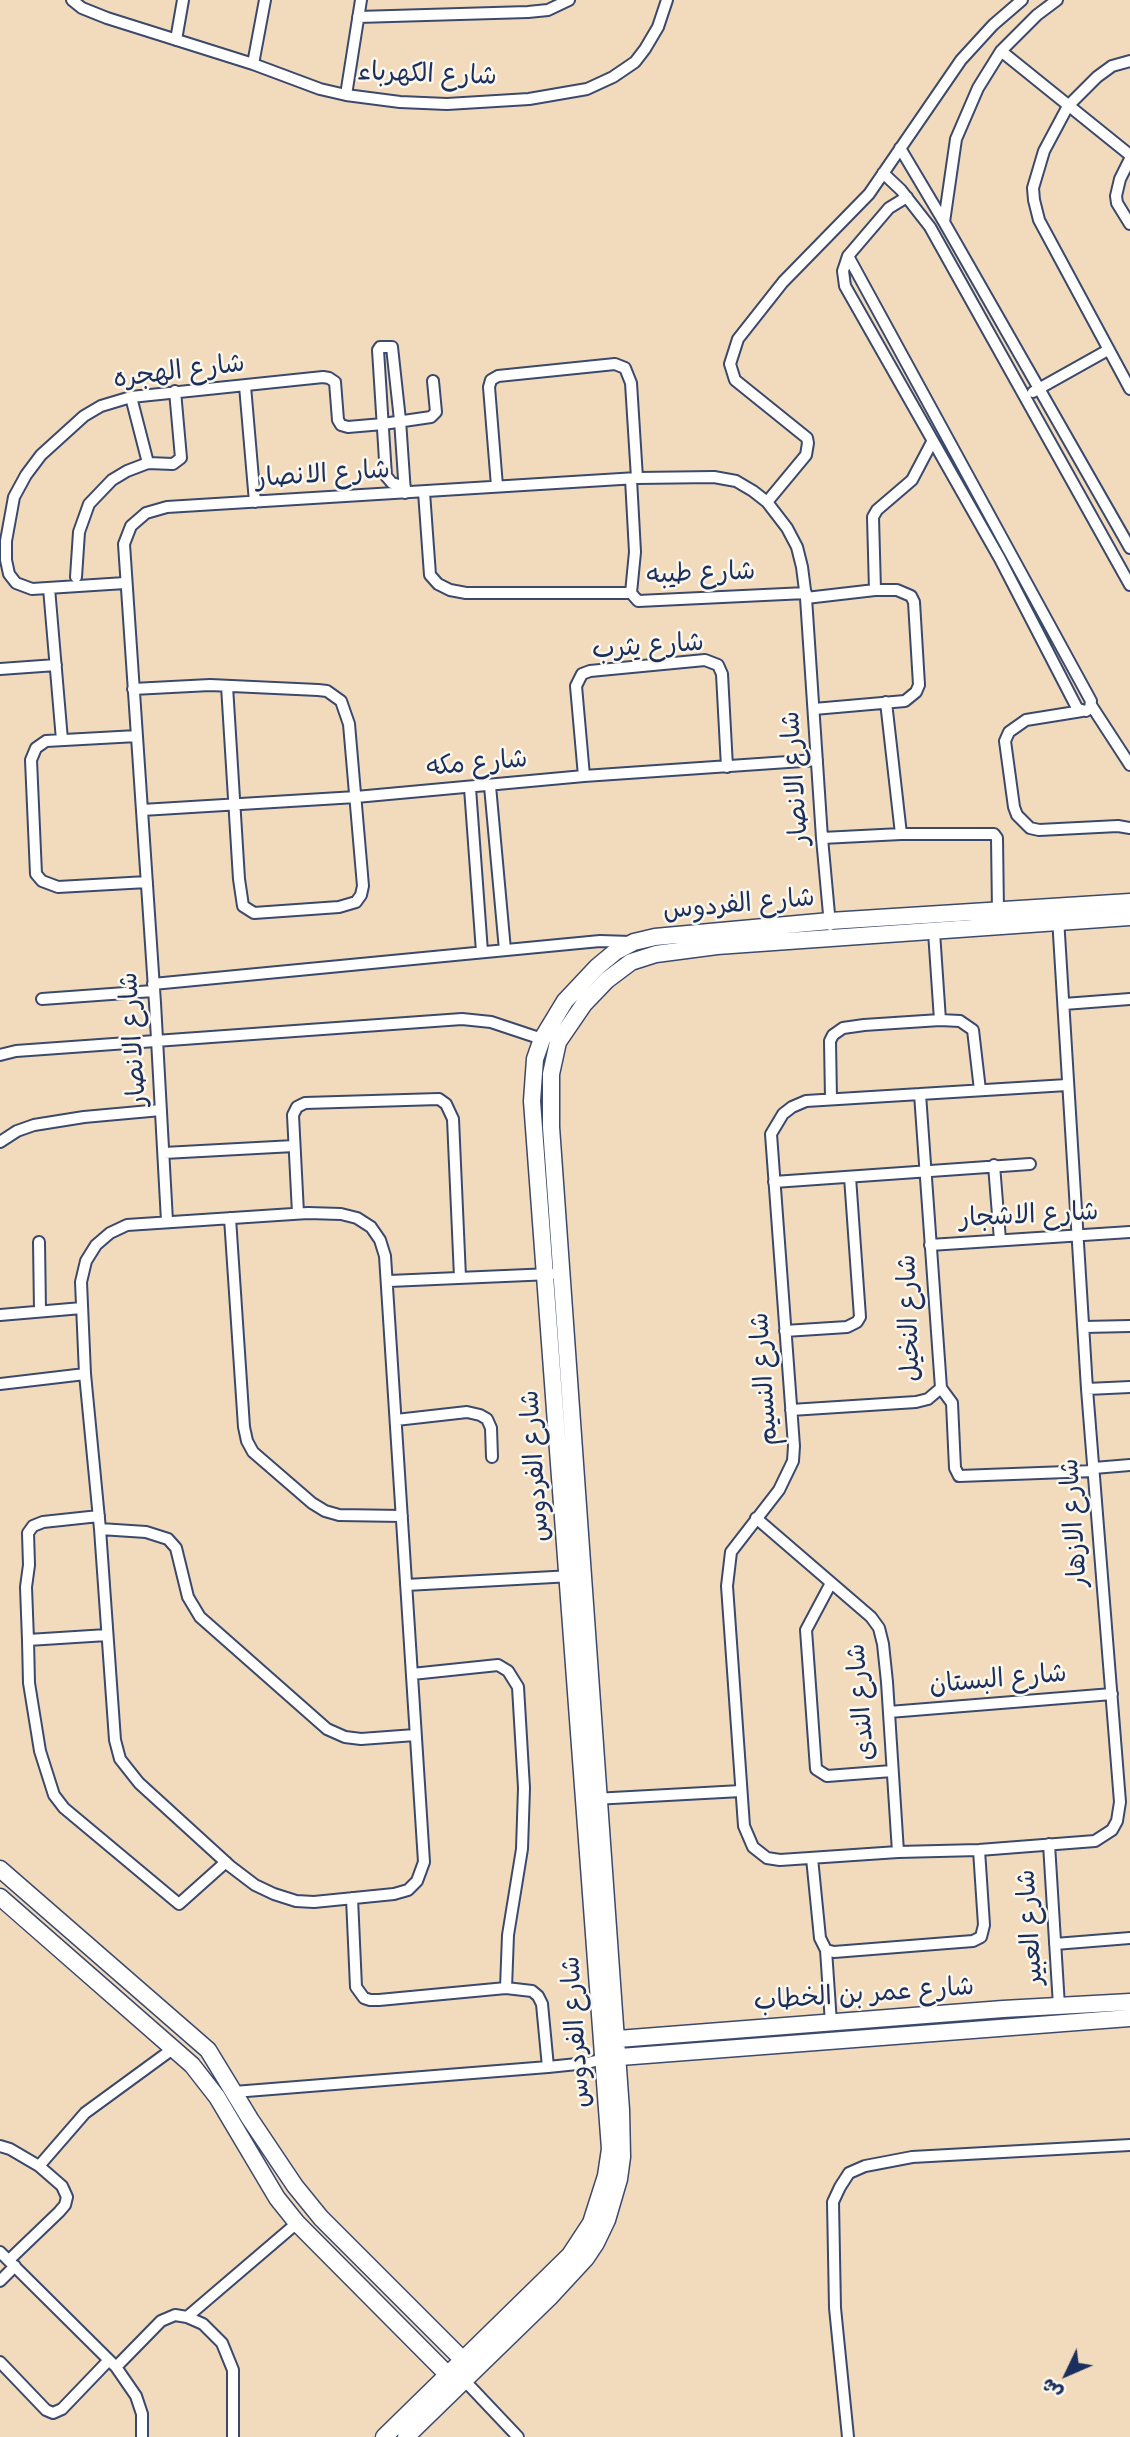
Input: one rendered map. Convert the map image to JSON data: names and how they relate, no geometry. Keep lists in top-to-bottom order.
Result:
{
  "streets": {
    "street": [
      "شارع الكهرباء",
      "شارع الهجره",
      "شارع الانصار",
      "شارع طيبه",
      "شارع يثرب",
      "شارع مكه",
      "شارع الفردوس",
      "شارع الاشجار",
      "شارع النخيل",
      "شارع النسيم",
      "شارع الازهار",
      "شارع البستان",
      "شارع الندى",
      "شارع العبير",
      "شارع عمر بن الخطاب"
    ]
  },
  "crossings": [
    ["شارع الهجره", "شارع الانصار"],
    ["شارع الانصار", "شارع طيبه"],
    ["شارع الانصار", "شارع مكه"],
    ["شارع الانصار", "شارع الفردوس"],
    ["شارع يثرب", "شارع مكه"],
    ["شارع الفردوس", "شارع الازهار"],
    ["شارع الفردوس", "شارع عمر بن الخطاب"],
    ["شارع الاشجار", "شارع النخيل"],
    ["شارع الاشجار", "شارع الازهار"],
    ["شارع النخيل", "شارع النسيم"],
    ["شارع النسيم", "شارع الازهار"],
    ["شارع النسيم", "شارع الندى"],
    ["شارع الازهار", "شارع البستان"],
    ["شارع الازهار", "شارع الندى"],
    ["شارع الازهار", "شارع العبير"],
    ["شارع البستان", "شارع الندى"],
    ["شارع العبير", "شارع عمر بن الخطاب"]
  ],
  "north": "bottom left"
}
